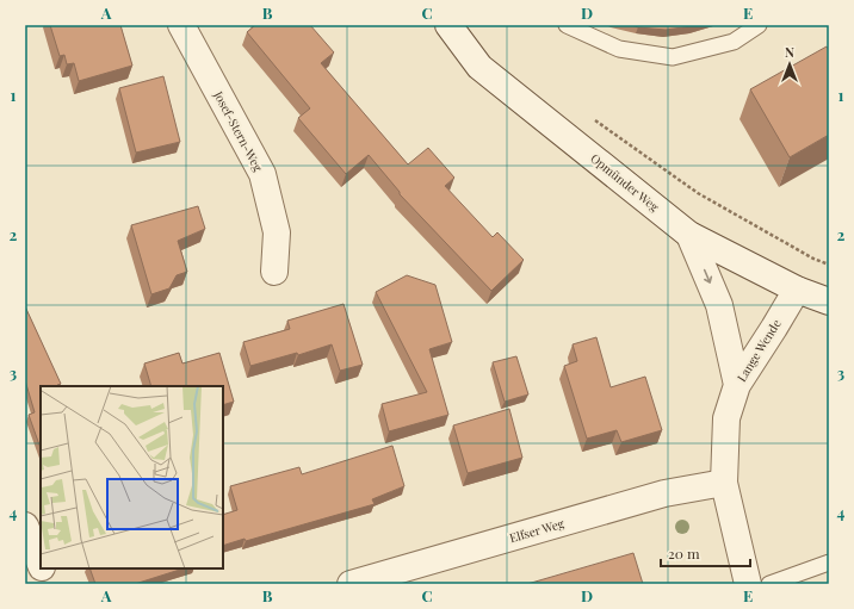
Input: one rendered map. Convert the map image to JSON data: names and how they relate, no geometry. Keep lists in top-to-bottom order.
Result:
{
  "streets": {
    "street": [
      "Josef-Stern-Weg",
      "Opmünder Weg",
      "Lange Wende",
      "Elfser Weg"
    ]
  },
  "crossings": [
    ["Opmünder Weg", "Lange Wende"],
    ["Lange Wende", "Elfser Weg"]
  ],
  "scale_bar": "20 m",
  "north": "top",
  "grid": {
    "columns": [
      "A",
      "B",
      "C",
      "D",
      "E"
    ],
    "rows": [
      "1",
      "2",
      "3",
      "4"
    ]
  }
}
